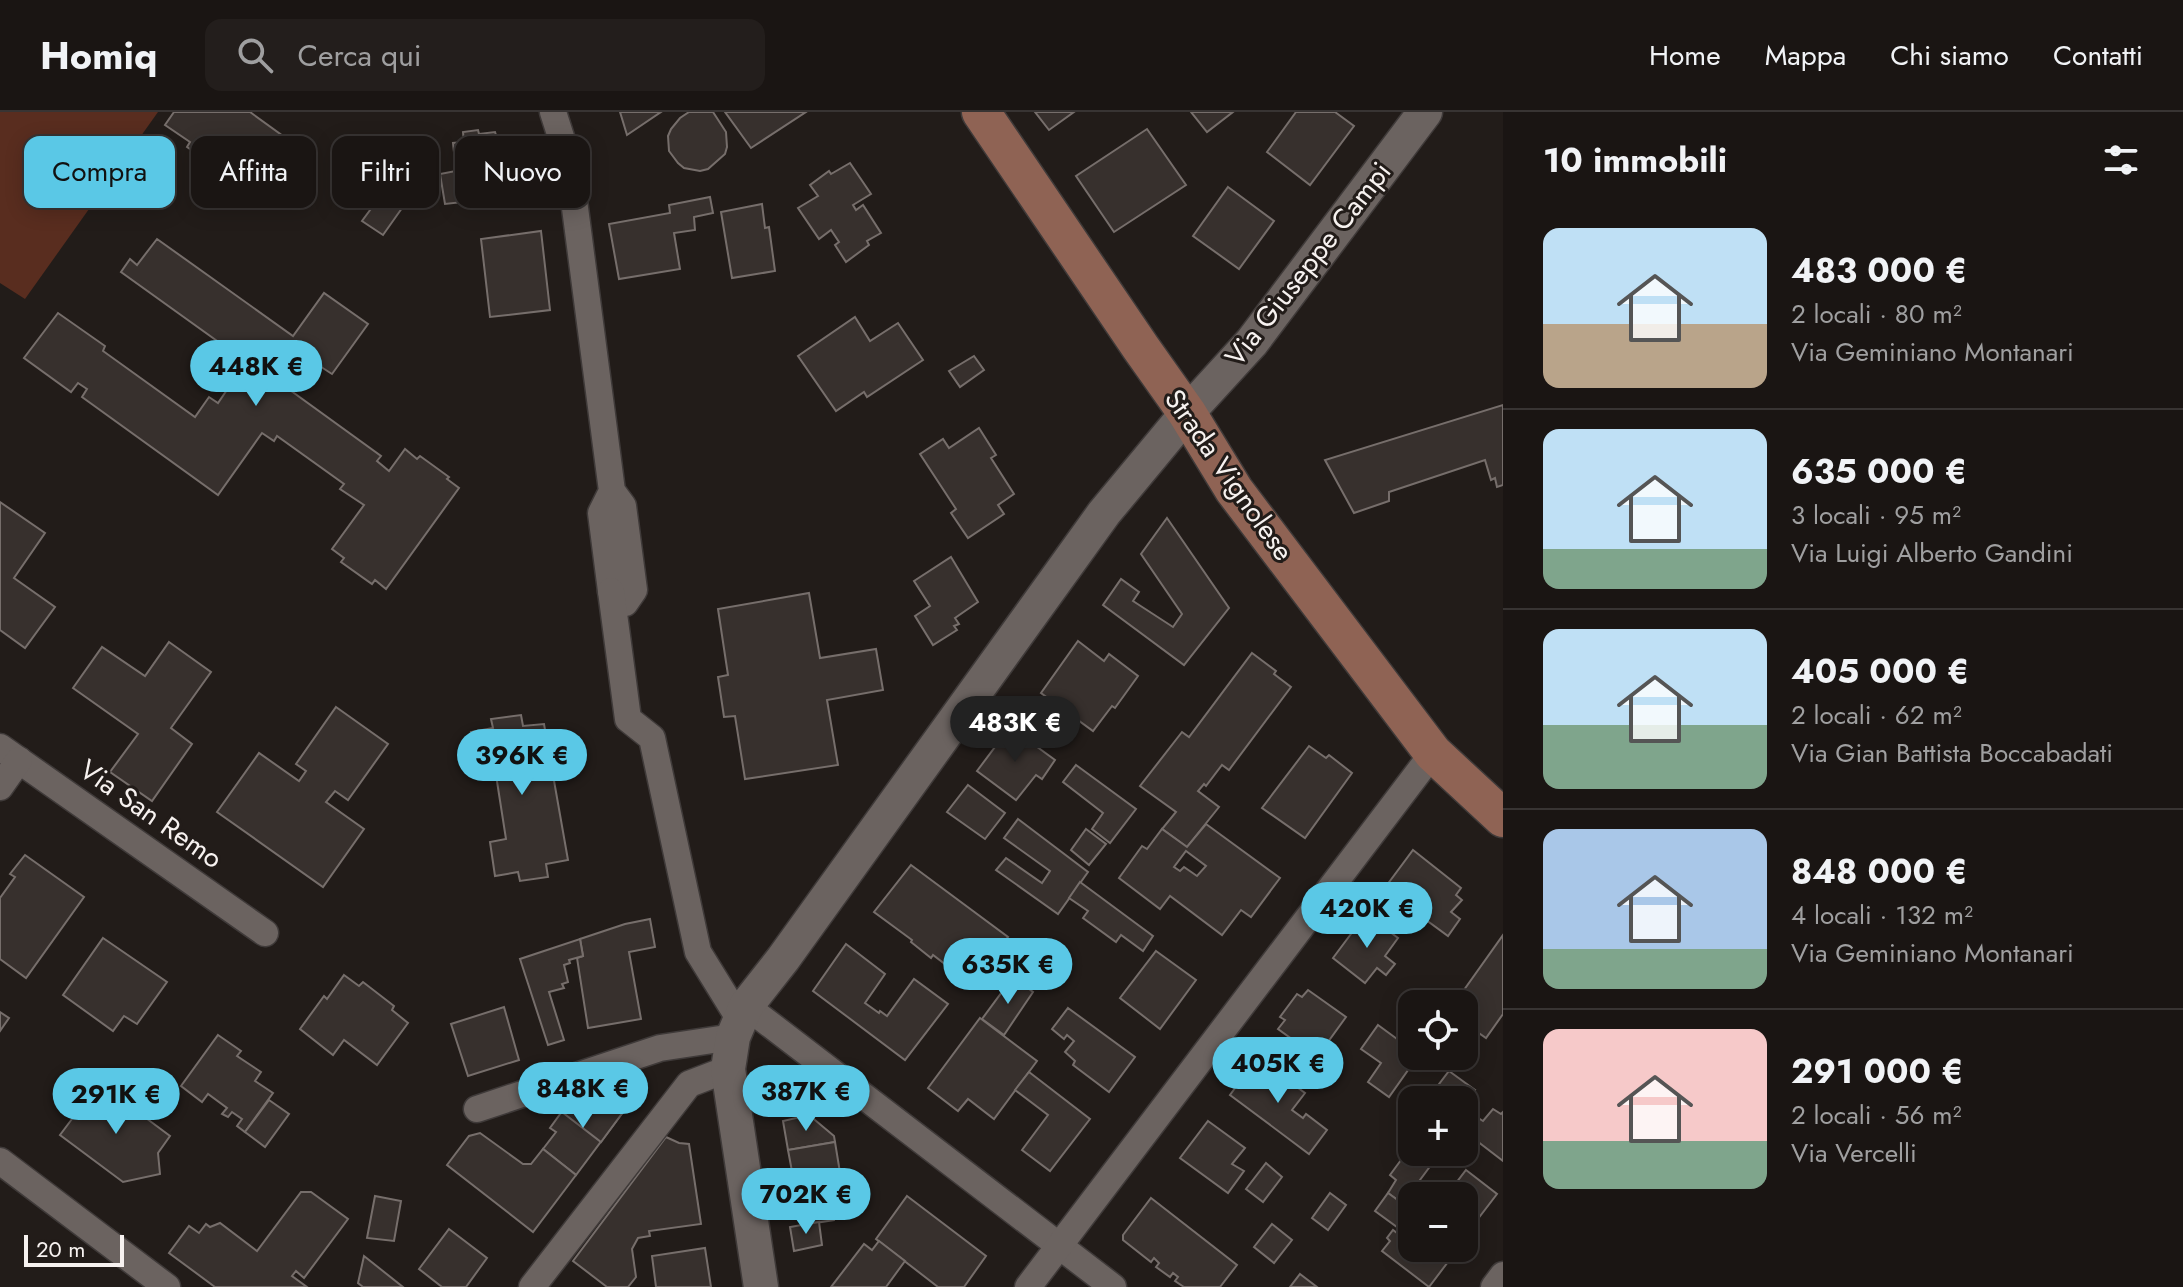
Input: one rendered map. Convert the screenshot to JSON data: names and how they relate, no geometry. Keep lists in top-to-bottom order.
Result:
{
  "streets": {
    "main road": ["Strada Vignolese"],
    "street": ["Via Giuseppe Campi", "Via San Remo"]
  },
  "crossings": [
    ["Via Giuseppe Campi", "Strada Vignolese"]
  ],
  "scale_bar": "20 m",
  "page": {
    "header": "Homiq",
    "search": "Cerca qui",
    "nav": [
      "Home",
      "Mappa",
      "Chi siamo",
      "Contatti"
    ],
    "heading": "10 immobili",
    "chip": [
      "Compra",
      "Affitta",
      "Filtri",
      "Nuovo"
    ],
    "list": [
      {
        "name": "483 000 €",
        "note": "2 locali · 80 m² · Via Geminiano Montanari"
      },
      {
        "name": "635 000 €",
        "note": "3 locali · 95 m² · Via Luigi Alberto Gandini"
      },
      {
        "name": "405 000 €",
        "note": "2 locali · 62 m² · Via Gian Battista Boccabadati"
      },
      {
        "name": "848 000 €",
        "note": "4 locali · 132 m² · Via Geminiano Montanari"
      },
      {
        "name": "291 000 €",
        "note": "2 locali · 56 m² · Via Vercelli"
      }
    ],
    "price": [
      "448K €",
      "483K €",
      "396K €",
      "420K €",
      "635K €",
      "405K €",
      "848K €",
      "387K €",
      "291K €",
      "702K €"
    ],
    "map_buttons": ["+", "−"],
    "scale": "20 m"
  }
}
